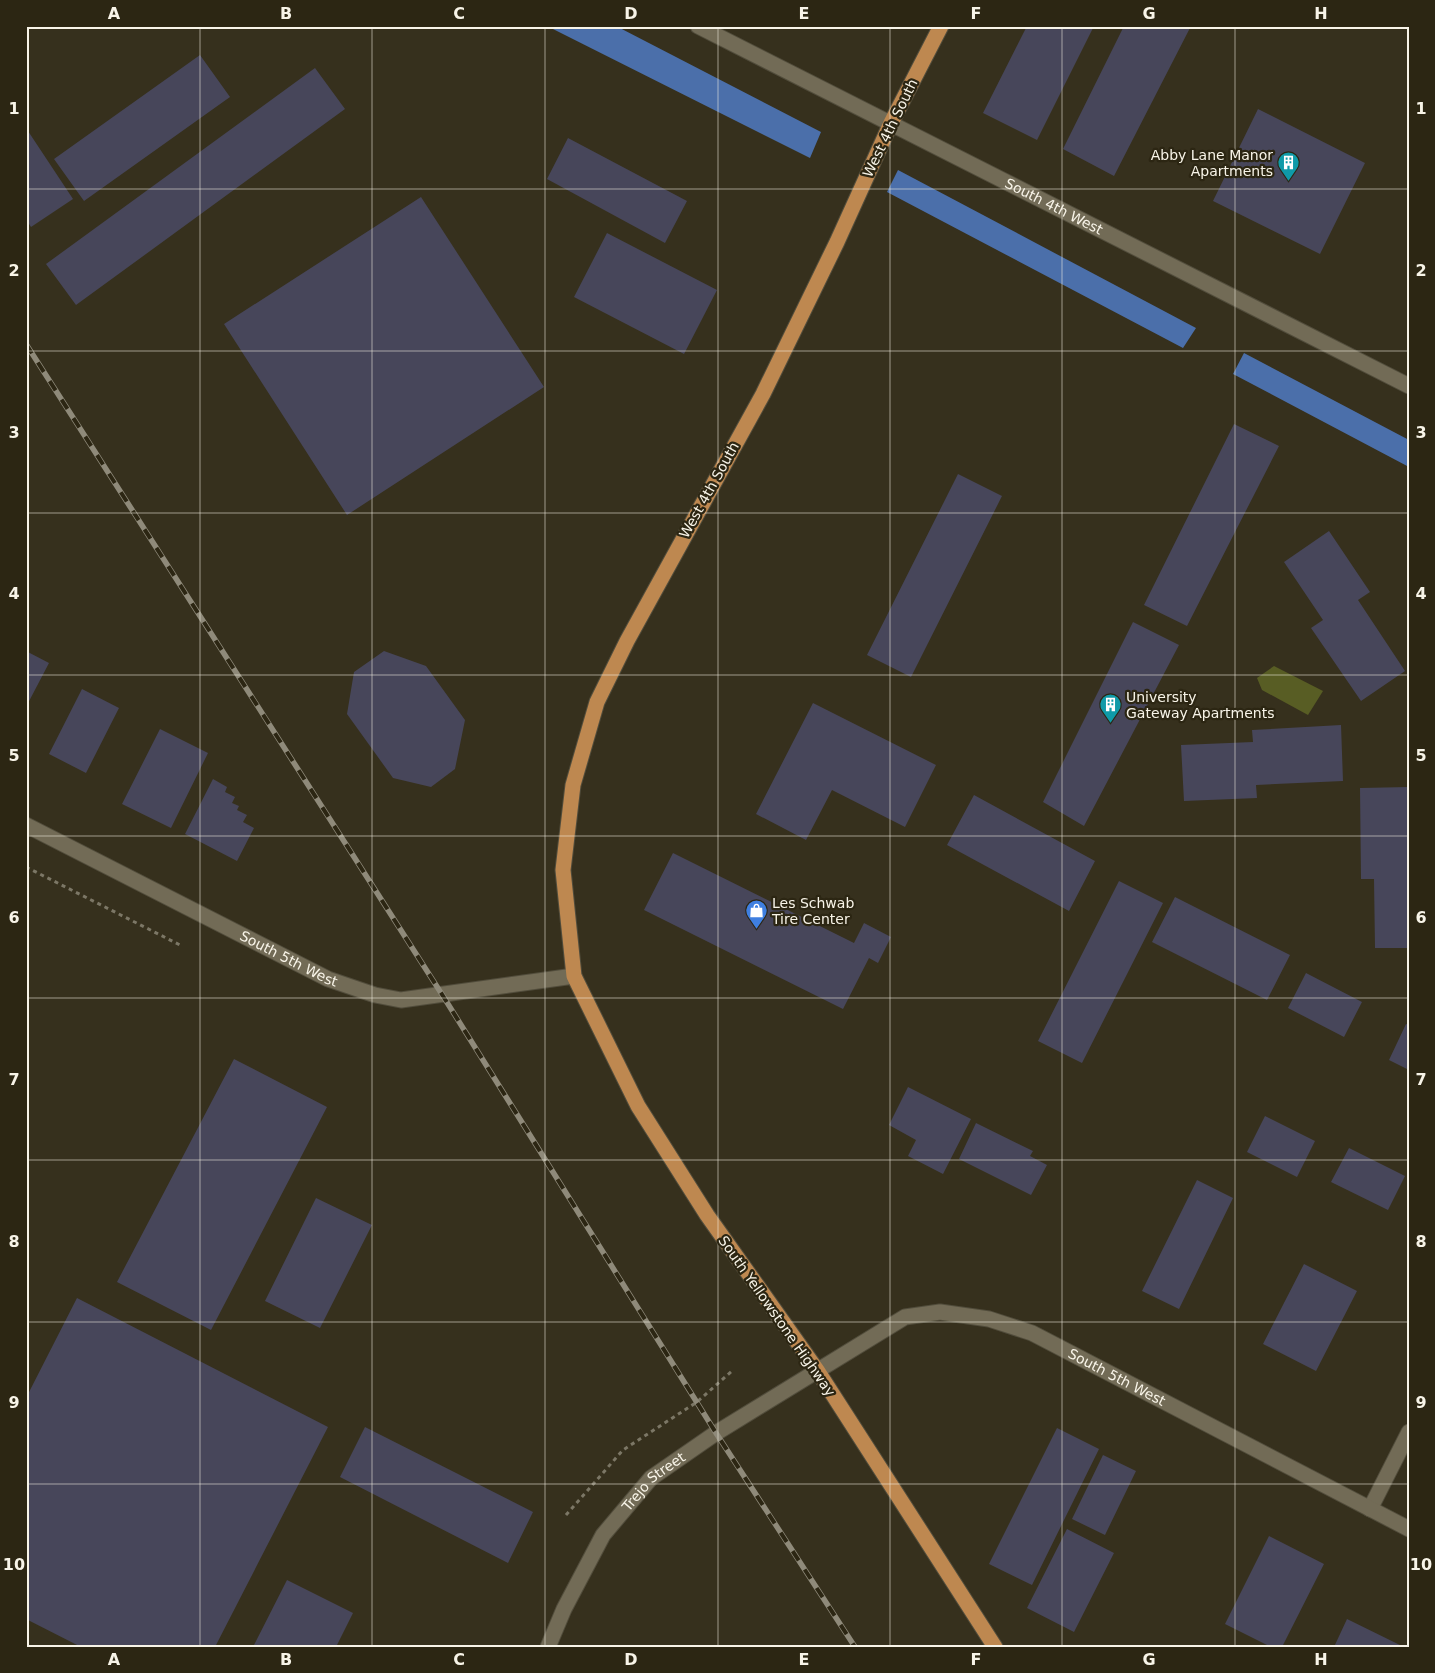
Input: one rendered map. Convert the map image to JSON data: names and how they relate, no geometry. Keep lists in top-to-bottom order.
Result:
{
  "streets": {
    "main road": ["West 4th South", "South Yellowstone Highway"],
    "street": ["South 4th West", "South 5th West", "Trejo Street"]
  },
  "crossings": [
    ["West 4th South", "South 4th West"],
    ["West 4th South", "South 5th West"],
    ["West 4th South", "South Yellowstone Highway"],
    ["South 5th West", "South Yellowstone Highway"],
    ["South 5th West", "Trejo Street"],
    ["South Yellowstone Highway", "Trejo Street"]
  ],
  "places": {
    "building": ["Abby Lane Manor Apartments", "University Gateway Apartments"],
    "shop": ["Les Schwab Tire Center"]
  },
  "grid": {
    "columns": [
      "A",
      "B",
      "C",
      "D",
      "E",
      "F",
      "G",
      "H"
    ],
    "rows": [
      "1",
      "2",
      "3",
      "4",
      "5",
      "6",
      "7",
      "8",
      "9",
      "10"
    ]
  }
}
